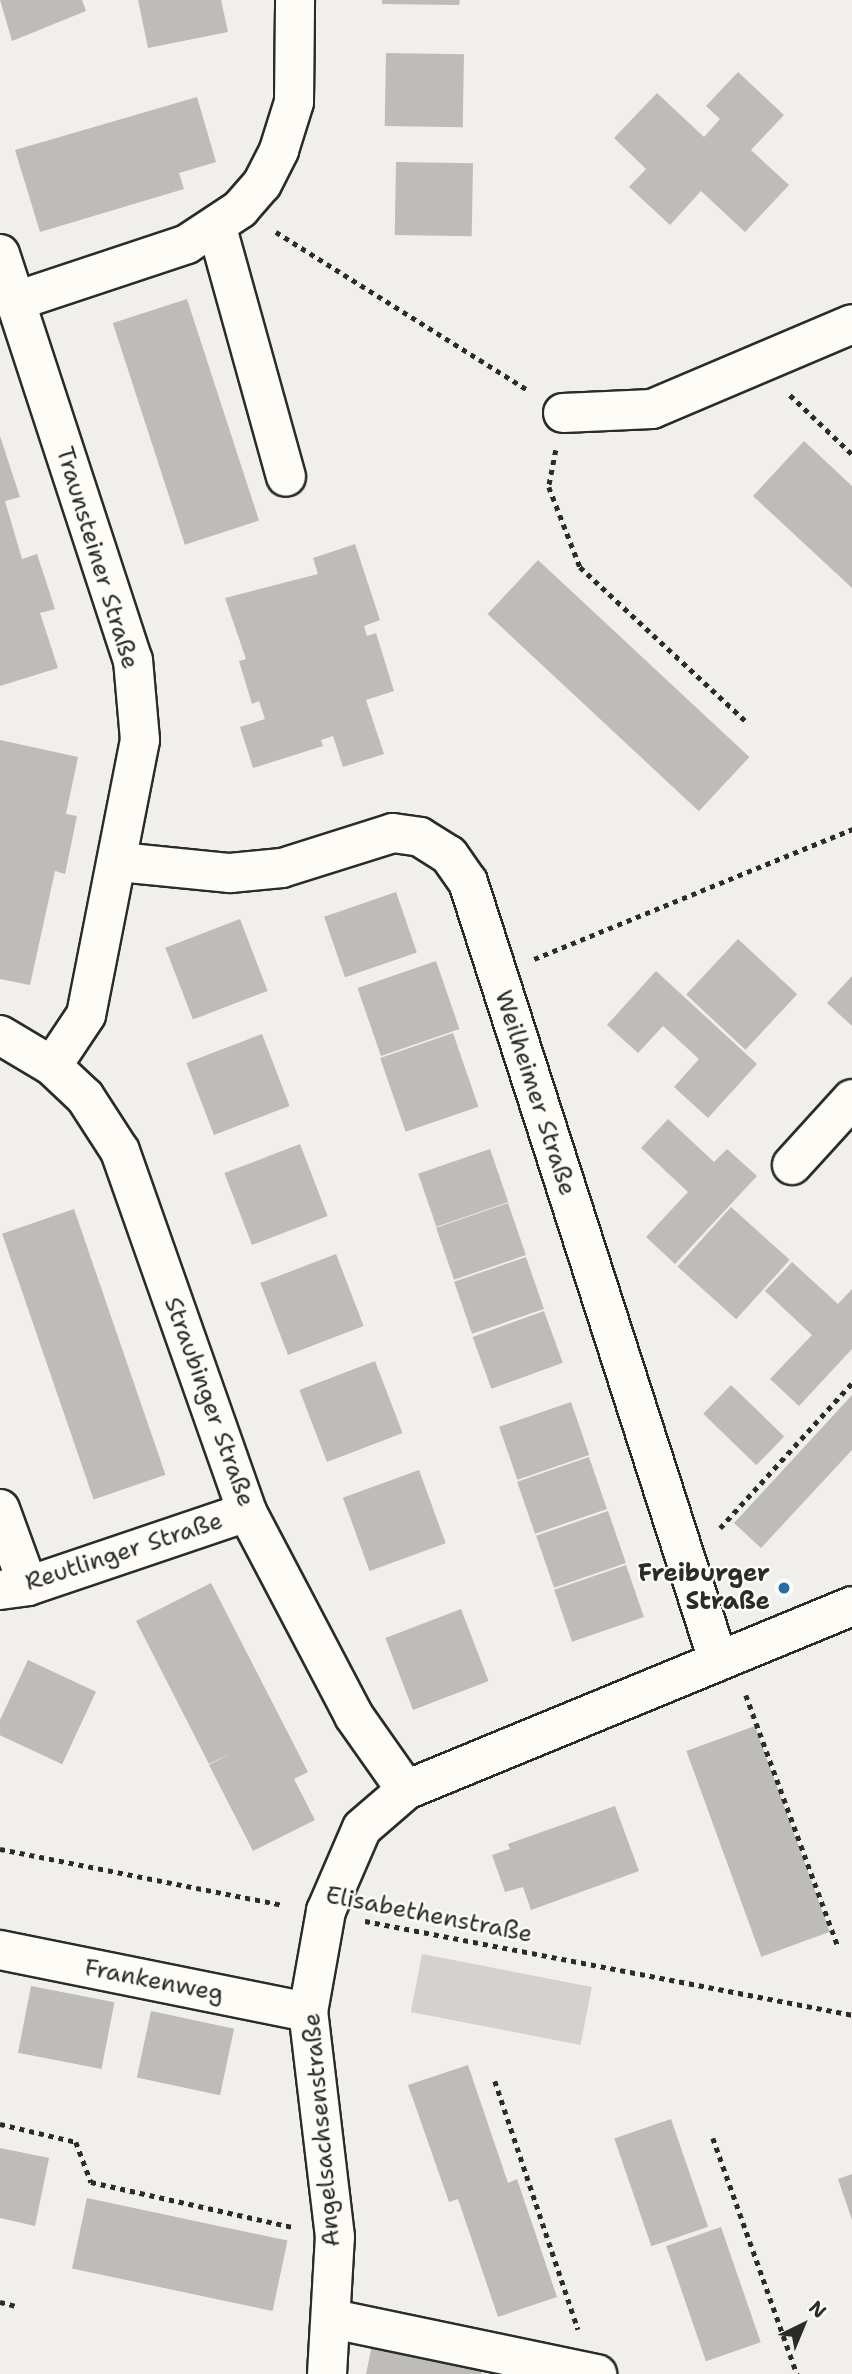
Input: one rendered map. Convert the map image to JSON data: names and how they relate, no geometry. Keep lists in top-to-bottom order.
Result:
{
  "streets": {
    "street": [
      "Traunsteiner Straße",
      "Weilheimer Straße",
      "Straubinger Straße",
      "Reutlinger Straße",
      "Frankenweg",
      "Angelsachsenstraße"
    ],
    "path": ["Elisabethenstraße"]
  },
  "crossings": [
    ["Traunsteiner Straße", "Weilheimer Straße"],
    ["Traunsteiner Straße", "Straubinger Straße"],
    ["Straubinger Straße", "Reutlinger Straße"],
    ["Straubinger Straße", "Angelsachsenstraße"],
    ["Elisabethenstraße", "Angelsachsenstraße"],
    ["Frankenweg", "Angelsachsenstraße"]
  ],
  "places": ["Freiburger Straße"],
  "north": "top right"
}
